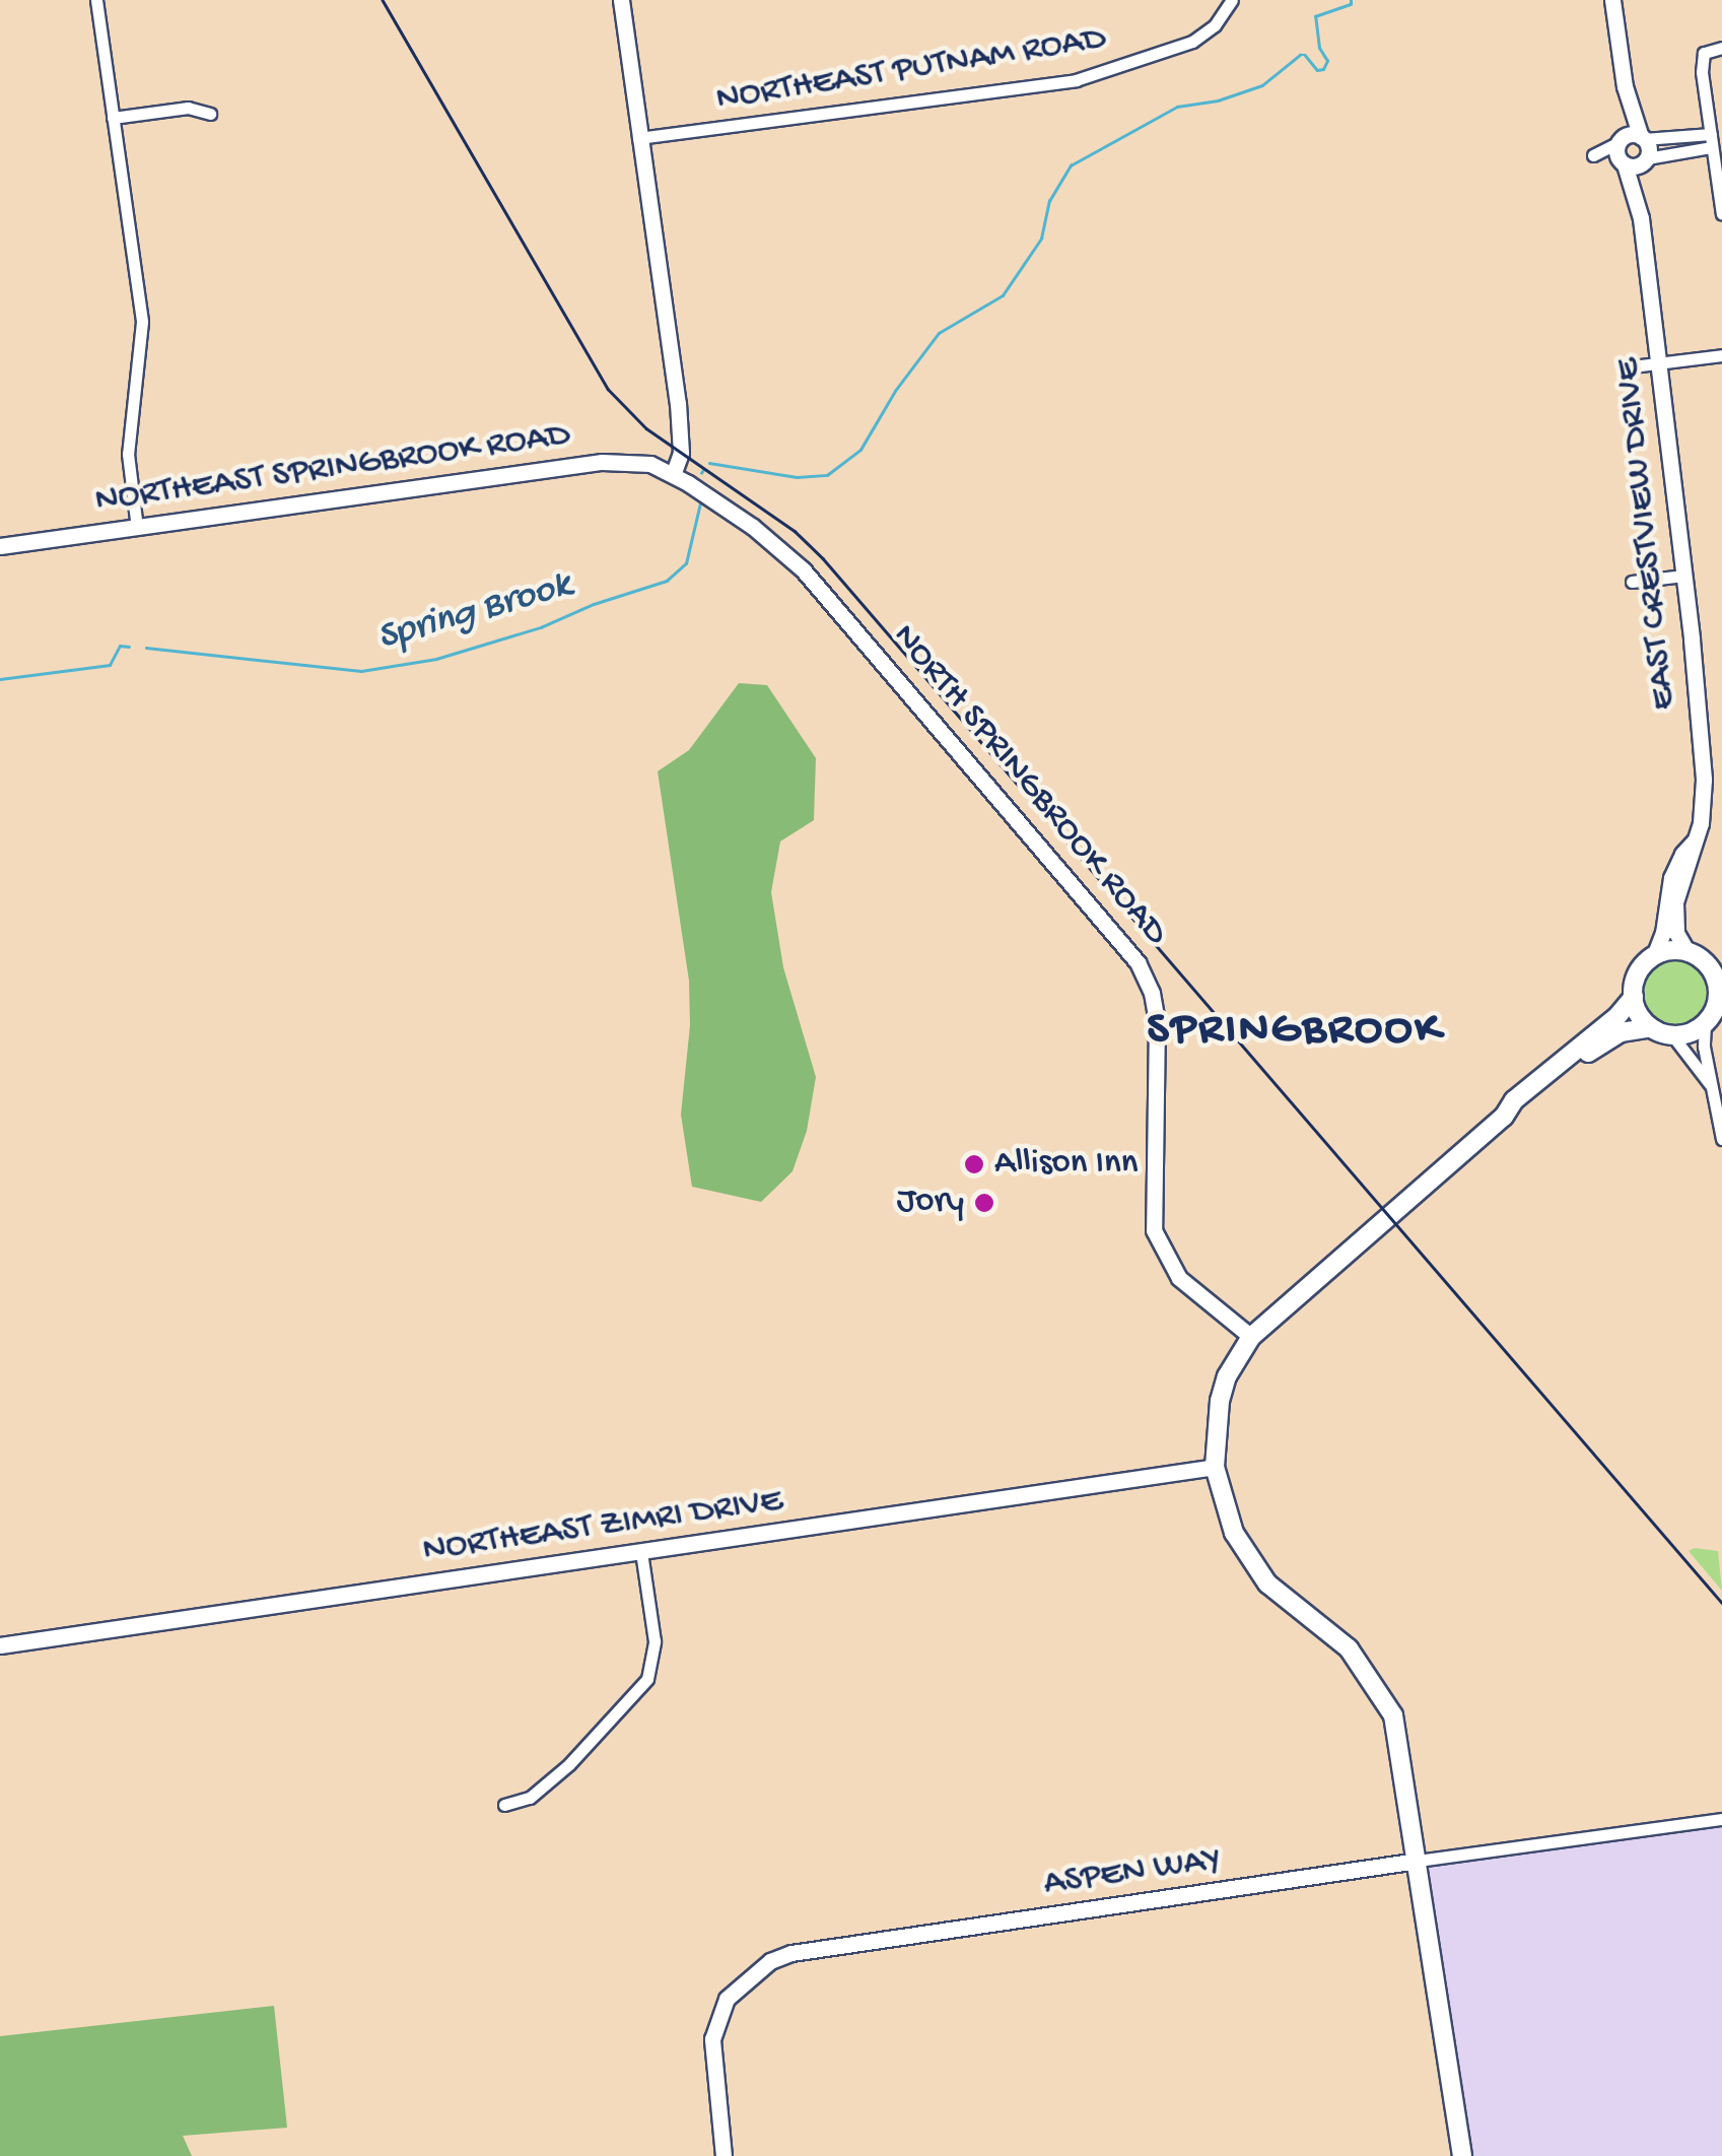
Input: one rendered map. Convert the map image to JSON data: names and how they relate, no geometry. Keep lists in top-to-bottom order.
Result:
{
  "streets": {
    "street": [
      "NORTHEAST PUTNAM ROAD",
      "NORTHEAST SPRINGBROOK ROAD",
      "EAST CRESTVIEW DRIVE",
      "NORTH SPRINGBROOK ROAD",
      "NORTHEAST ZIMRI DRIVE",
      "ASPEN WAY"
    ]
  },
  "crossings": [
    ["NORTHEAST SPRINGBROOK ROAD", "NORTH SPRINGBROOK ROAD"]
  ],
  "districts": ["SPRINGBROOK"],
  "water": ["Spring Brook"],
  "places": ["Allison Inn", "Jory"]
}
